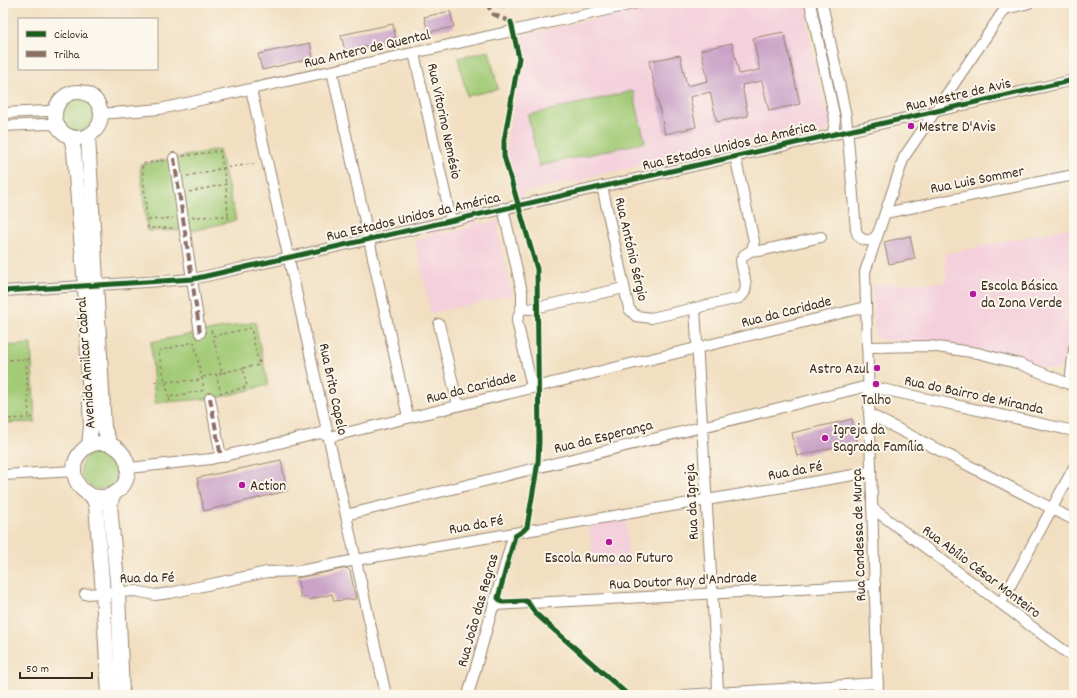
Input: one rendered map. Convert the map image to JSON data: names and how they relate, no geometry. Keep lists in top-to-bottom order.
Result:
{
  "streets": {
    "street": [
      "Rua Antero de Quental",
      "Rua Mestre de Avis",
      "Rua Vitorino Nemésio",
      "Rua Estados Unidos da América",
      "Rua Luis Sommer",
      "Rua António Sérgio",
      "Rua da Caridade",
      "Avenida Amilcar Cabral",
      "Rua Brito Capelo",
      "Rua do Bairro de Miranda",
      "Rua da Esperança",
      "Rua da Fé",
      "Rua da Igreja",
      "Rua Condessa de Murça",
      "Rua Abílio César Monteiro",
      "Rua Doutor Ruy d'Andrade",
      "Rua João das Regras"
    ]
  },
  "crossings": [
    ["Rua Antero de Quental", "Rua Vitorino Nemésio"],
    ["Rua Antero de Quental", "Avenida Amilcar Cabral"],
    ["Rua Antero de Quental", "Rua Brito Capelo"],
    ["Rua Mestre de Avis", "Rua Estados Unidos da América"],
    ["Rua Mestre de Avis", "Rua Condessa de Murça"],
    ["Rua Vitorino Nemésio", "Rua Estados Unidos da América"],
    ["Rua Estados Unidos da América", "Rua António Sérgio"],
    ["Rua Estados Unidos da América", "Avenida Amilcar Cabral"],
    ["Rua Estados Unidos da América", "Rua Brito Capelo"],
    ["Rua Luis Sommer", "Rua Condessa de Murça"],
    ["Rua António Sérgio", "Rua da Igreja"],
    ["Rua da Caridade", "Avenida Amilcar Cabral"],
    ["Rua da Caridade", "Rua Brito Capelo"],
    ["Rua da Caridade", "Rua da Igreja"],
    ["Rua da Caridade", "Rua Condessa de Murça"],
    ["Rua Brito Capelo", "Rua da Esperança"],
    ["Rua Brito Capelo", "Rua da Fé"],
    ["Rua do Bairro de Miranda", "Rua da Esperança"],
    ["Rua do Bairro de Miranda", "Rua Condessa de Murça"],
    ["Rua da Esperança", "Rua da Igreja"],
    ["Rua da Esperança", "Rua Condessa de Murça"],
    ["Rua da Fé", "Rua da Igreja"],
    ["Rua da Fé", "Rua Condessa de Murça"],
    ["Rua da Fé", "Rua João das Regras"],
    ["Rua da Igreja", "Rua Doutor Ruy d'Andrade"],
    ["Rua Condessa de Murça", "Rua Abílio César Monteiro"],
    ["Rua Condessa de Murça", "Rua Doutor Ruy d'Andrade"],
    ["Rua Doutor Ruy d'Andrade", "Rua João das Regras"]
  ],
  "places": [
    "Mestre D'Avis",
    "Escola Básica da Zona Verde",
    "Astro Azul",
    "Talho",
    "Igreja da Sagrada Família",
    "Action",
    "Escola Rumo ao Futuro"
  ],
  "legend": ["Ciclovia", "Trilha"],
  "scale_bar": "50 m"
}
